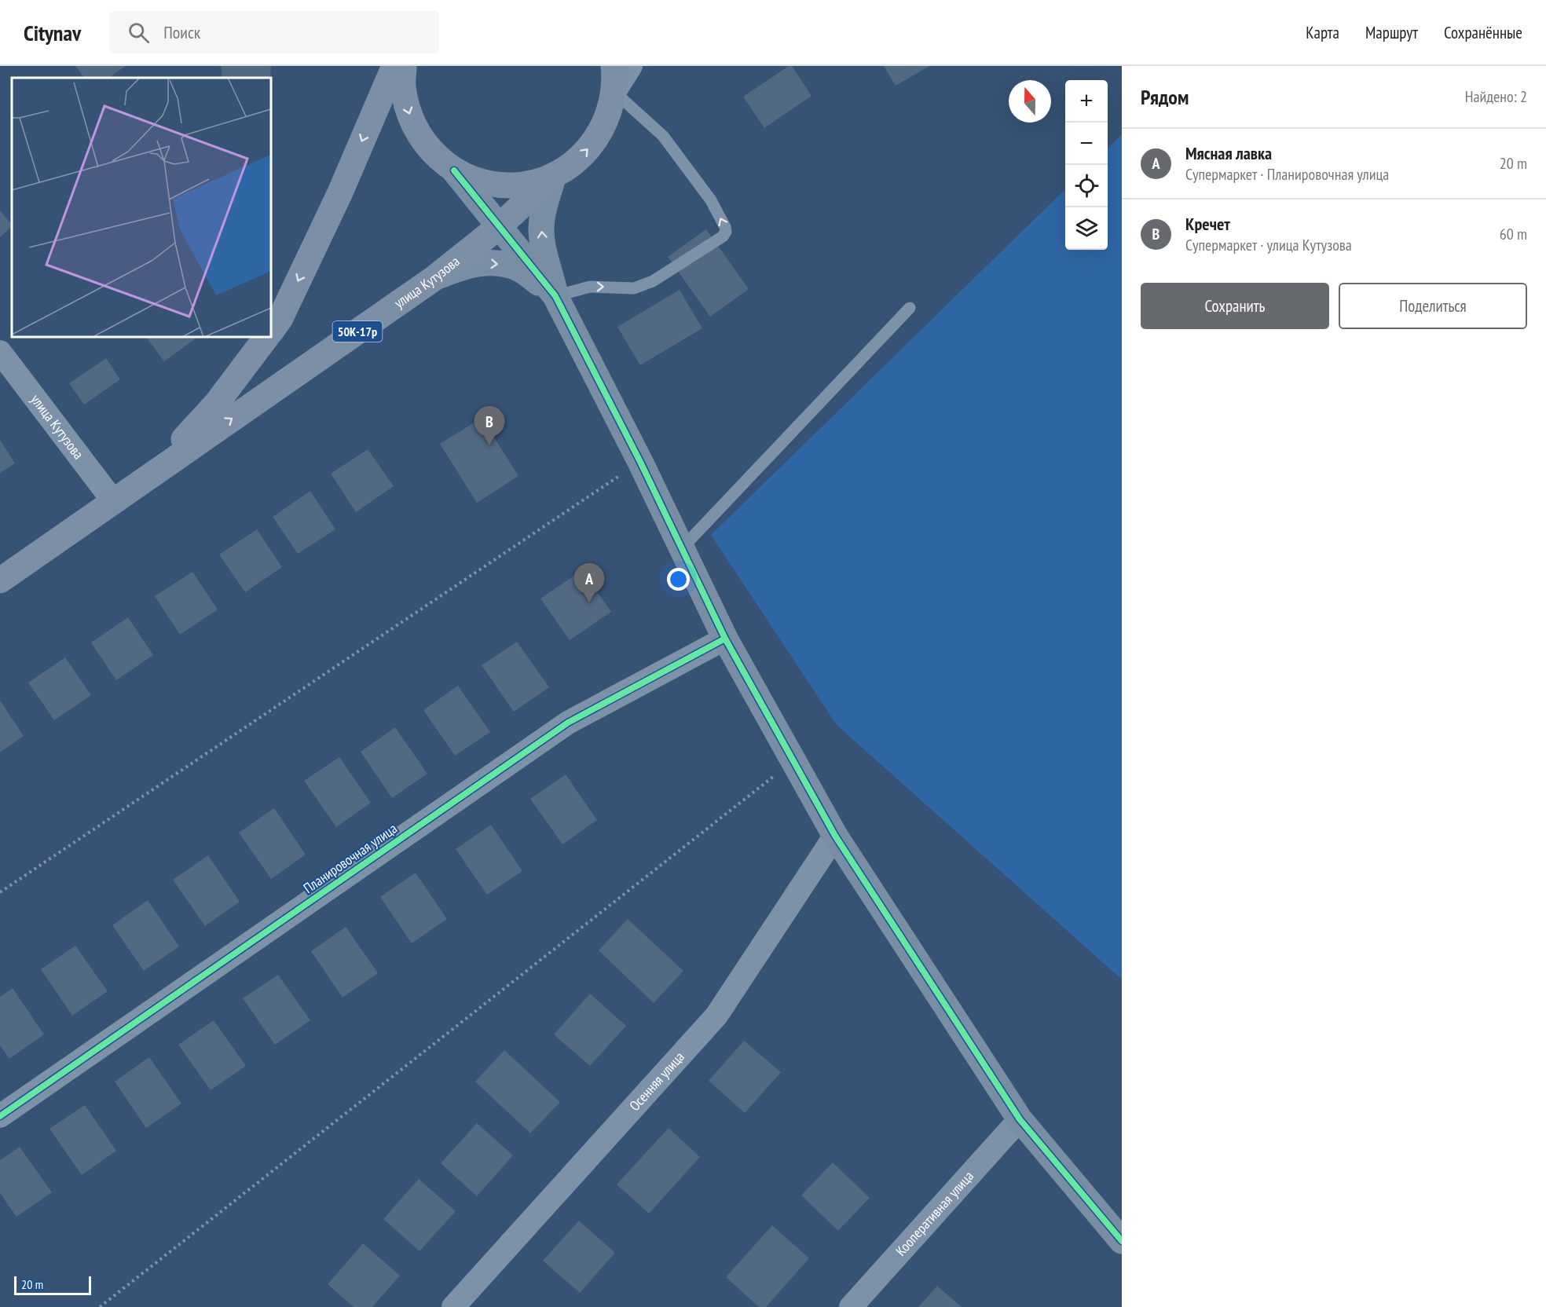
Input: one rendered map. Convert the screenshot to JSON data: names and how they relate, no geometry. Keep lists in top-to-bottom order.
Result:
{
  "streets": {
    "main road": ["улица Кутузова", "50К-17р"],
    "street": ["Планировочная улица", "Осенняя улица", "Кооперативная улица"]
  },
  "crossings": [
    ["улица Кутузова", "50К-17р"]
  ],
  "scale_bar": "20 m",
  "north": "top",
  "page": {
    "header": "Citynav",
    "search": "Поиск",
    "nav": ["Карта", "Маршрут", "Сохранённые"],
    "heading": ["Рядом", "Найдено: 2"],
    "map_buttons": ["+", "−"],
    "list": [
      {
        "mark": "A",
        "name": "Мясная лавка",
        "note": "Супермаркет · Планировочная улица",
        "value": "20 m"
      },
      {
        "mark": "B",
        "name": "Кречет",
        "note": "Супермаркет · улица Кутузова",
        "value": "60 m"
      }
    ],
    "buttons": ["Сохранить", "Поделиться"],
    "pins": ["B", "A"],
    "scale": "20 m"
  }
}
